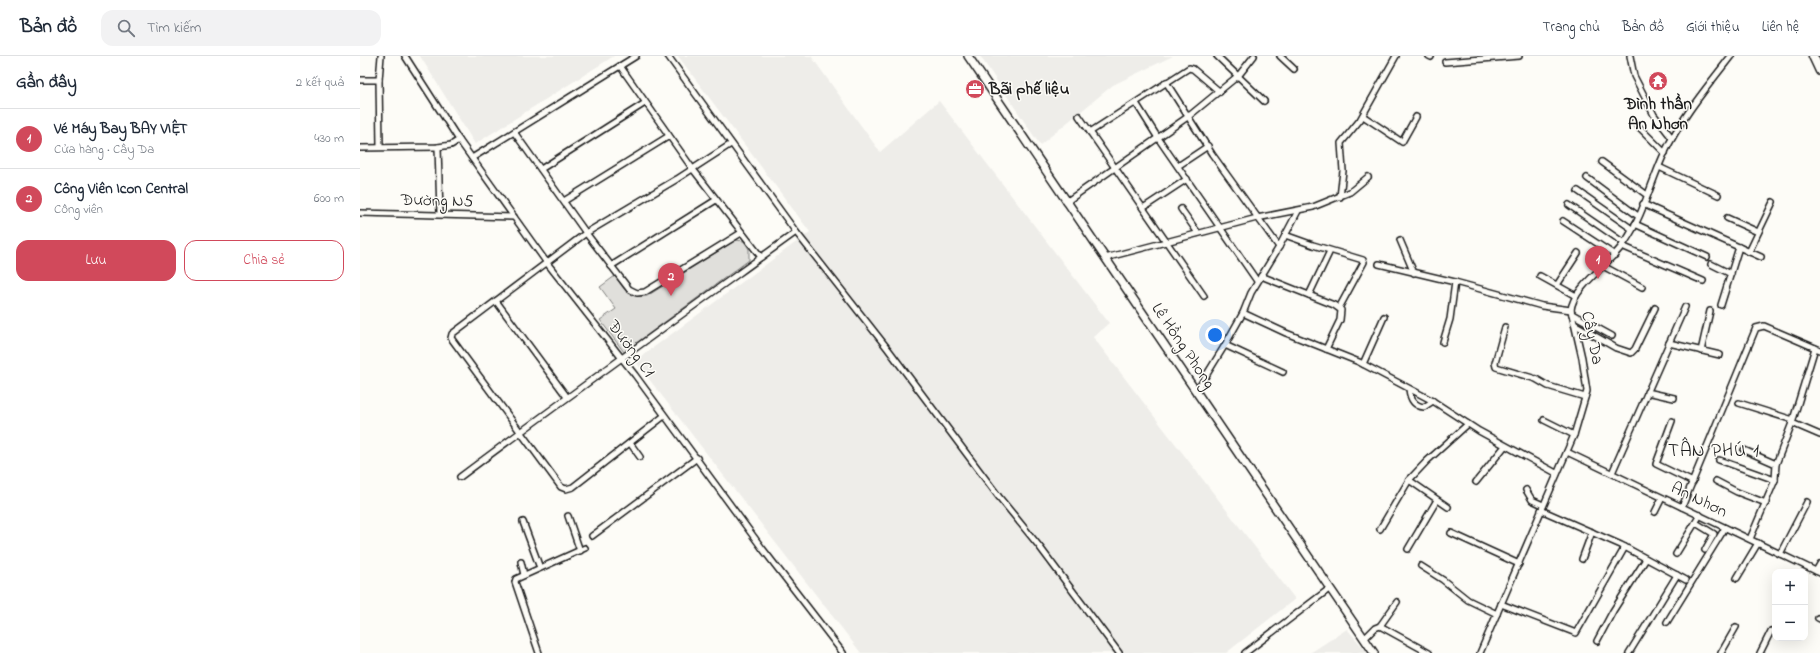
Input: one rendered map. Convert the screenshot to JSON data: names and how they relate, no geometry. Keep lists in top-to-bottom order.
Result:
{
  "streets": {
    "main road": ["Lê Hồng Phong"],
    "street": [
      "Đường N5",
      "Cây Da",
      "Đường C1",
      "An Nhơn"
    ]
  },
  "crossings": [
    ["Đường N5", "Đường C1"],
    ["Cây Da", "An Nhơn"]
  ],
  "districts": ["TÂN PHÚ 1"],
  "places": {
    "temple": ["Đình thần An Nhơn"],
    "office": ["Bãi phế liệu"]
  },
  "page": {
    "header": "Bản đồ",
    "search": "Tìm kiếm",
    "nav": [
      "Trang chủ",
      "Bản đồ",
      "Giới thiệu",
      "Liên hệ"
    ],
    "heading": ["Gần đây", "2 kết quả"],
    "list": [
      {
        "mark": "1",
        "name": "Vé Máy Bay BAY VIỆT",
        "note": "Cửa hàng · Cây Da",
        "value": "430 m"
      },
      {
        "mark": "2",
        "name": "Công Viên Icon Central",
        "note": "Công viên",
        "value": "600 m"
      }
    ],
    "buttons": ["Lưu", "Chia sẻ"],
    "pins": ["1", "2"],
    "map_buttons": ["+", "−"]
  }
}
